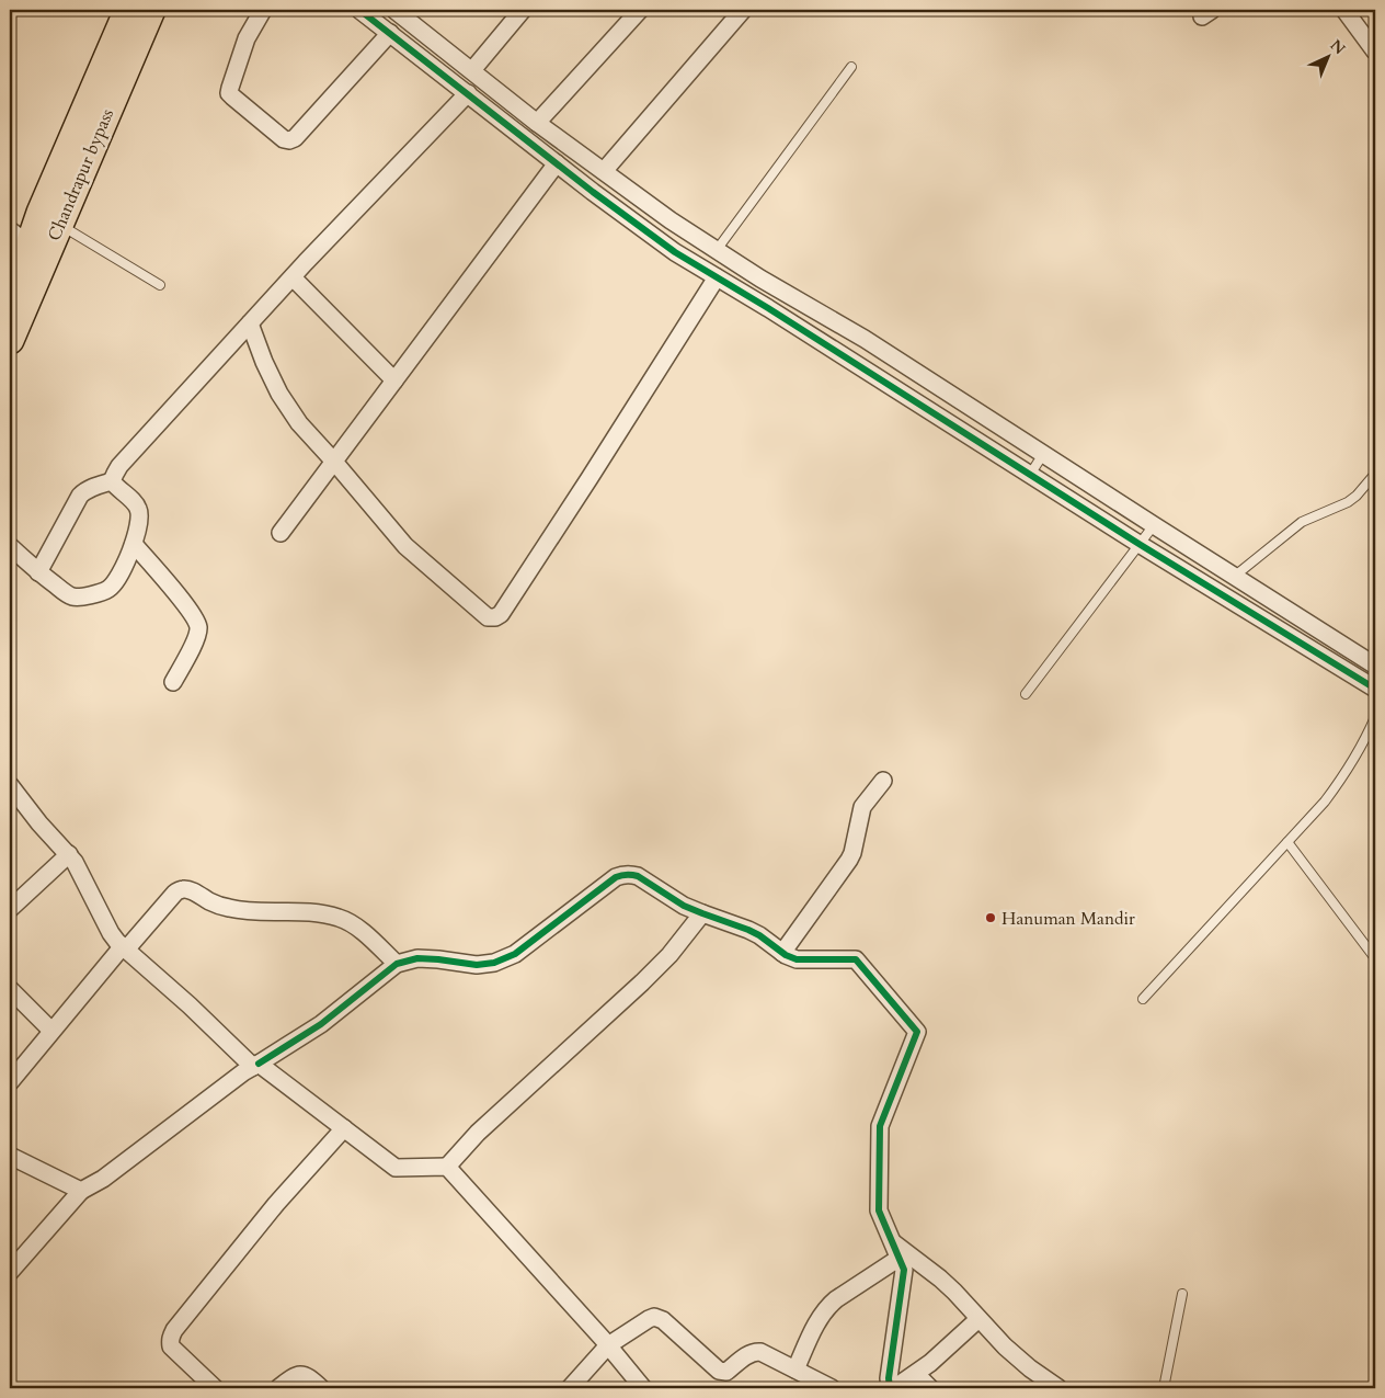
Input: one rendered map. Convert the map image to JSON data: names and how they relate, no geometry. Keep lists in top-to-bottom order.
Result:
{
  "streets": {
    "highway": ["Chandrapur bypass"]
  },
  "places": ["Hanuman Mandir"],
  "north": "top right"
}
